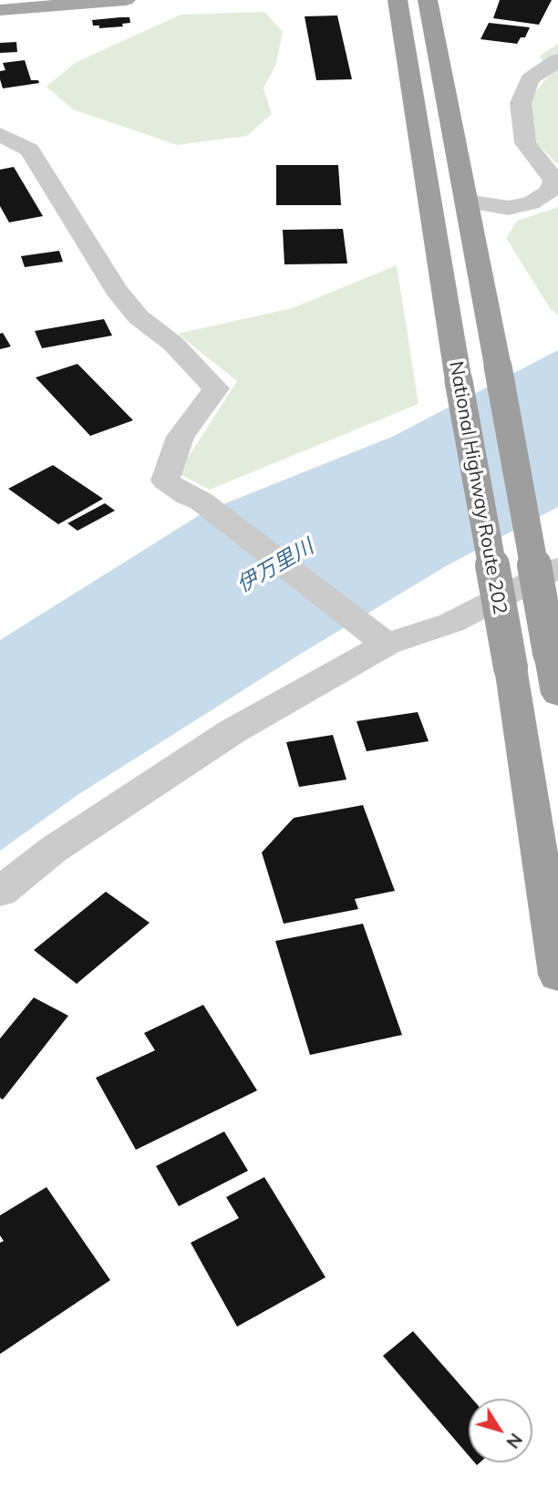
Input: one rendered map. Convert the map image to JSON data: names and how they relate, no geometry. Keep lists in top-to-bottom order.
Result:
{
  "streets": {
    "highway": ["National Highway Route 202"]
  },
  "water": ["伊万里川"],
  "north": "bottom right"
}
